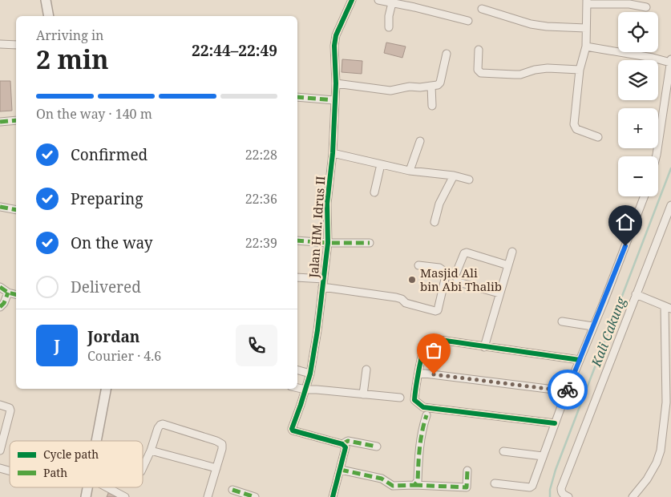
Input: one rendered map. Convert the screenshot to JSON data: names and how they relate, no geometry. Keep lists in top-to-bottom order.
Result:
{
  "streets": {
    "street": ["Jalan HM. Idrus II"]
  },
  "water": ["Kali Cakung"],
  "places": ["Masjid Ali bin Abi Thalib"],
  "legend": ["Cycle path", "Path"],
  "page": {
    "map_buttons": ["+", "−"],
    "heading": ["2 min", "Arriving in", "22:44–22:49"],
    "panel": ["Jordan", "Courier · 4.6"],
    "bar": "On the way · 140 m",
    "list": [
      ["Confirmed", "22:28"],
      ["Preparing", "22:36"],
      ["On the way", "22:39"],
      "Delivered"
    ],
    "round": "J"
  }
}
